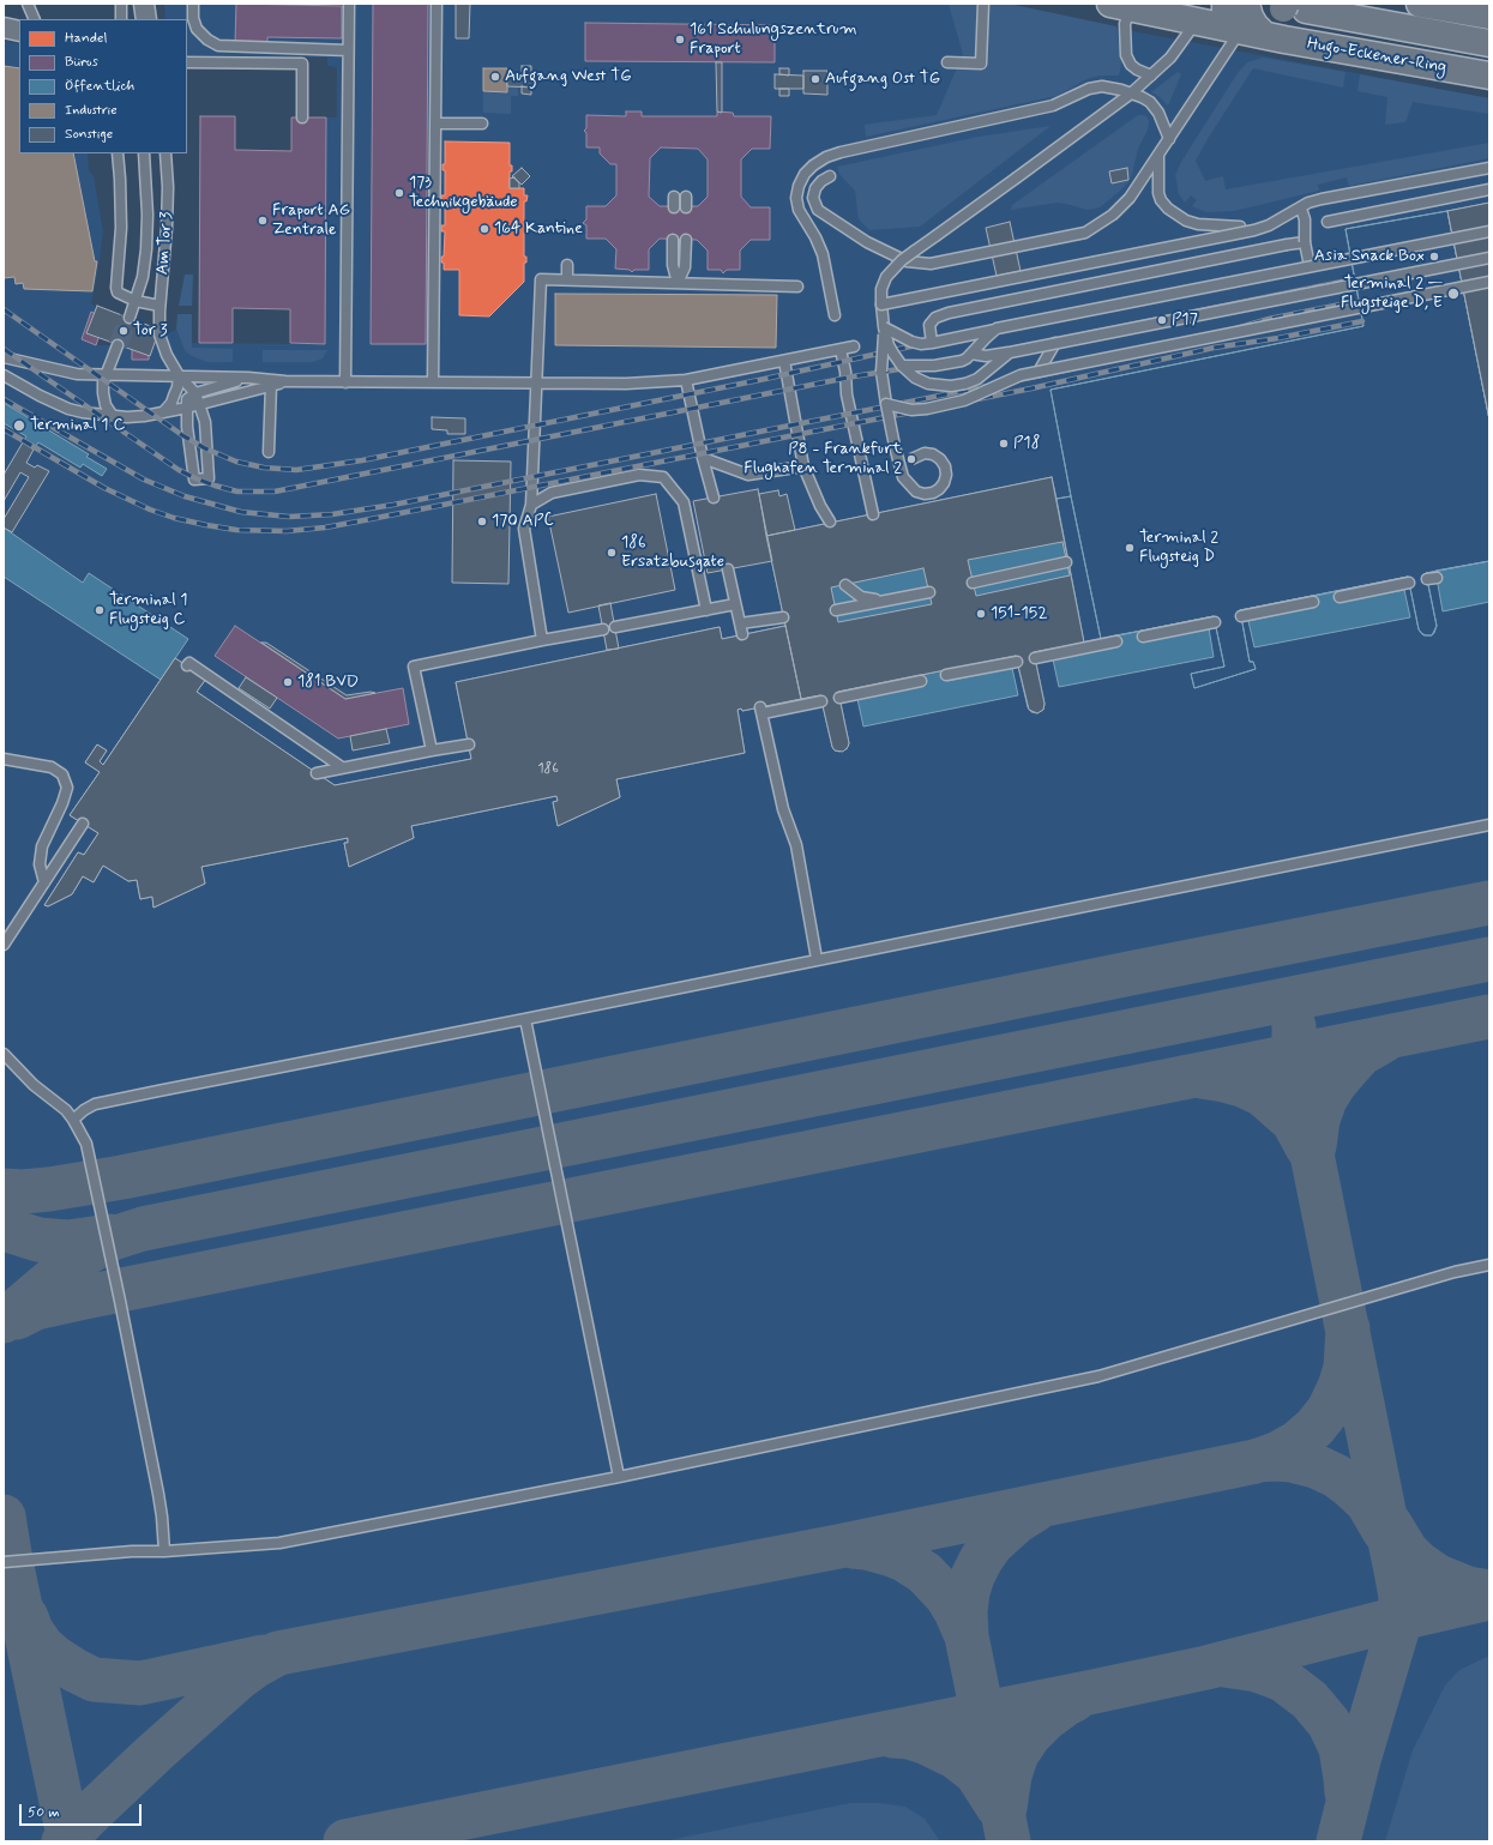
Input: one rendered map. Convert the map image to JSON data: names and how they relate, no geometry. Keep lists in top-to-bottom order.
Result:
{
  "streets": {
    "street": ["Hugo-Eckener-Ring"],
    "lane": ["Am Tor 3"]
  },
  "places": [
    "161 Schulungszentrum Fraport",
    "Aufgang West TG",
    "Aufgang Ost TG",
    "173 Technikgebäude",
    "Fraport AG Zentrale",
    "164 Kantine",
    "Asia Snack Box",
    "Terminal 2 — Flugsteige D, E",
    "P17",
    "Tor 3",
    "Terminal 1 C",
    "P18",
    "P8 - Frankfurt Flughafen Terminal 2",
    "170 APC",
    "Terminal 2 Flugsteig D",
    "186 Ersatzbusgate",
    "Terminal 1 Flugsteig C",
    "151-152",
    "181 BVD"
  ],
  "house_numbers": ["186"],
  "legend": [
    "Handel",
    "Büros",
    "Öffentlich",
    "Industrie",
    "Sonstige"
  ],
  "scale_bar": "50 m"
}
